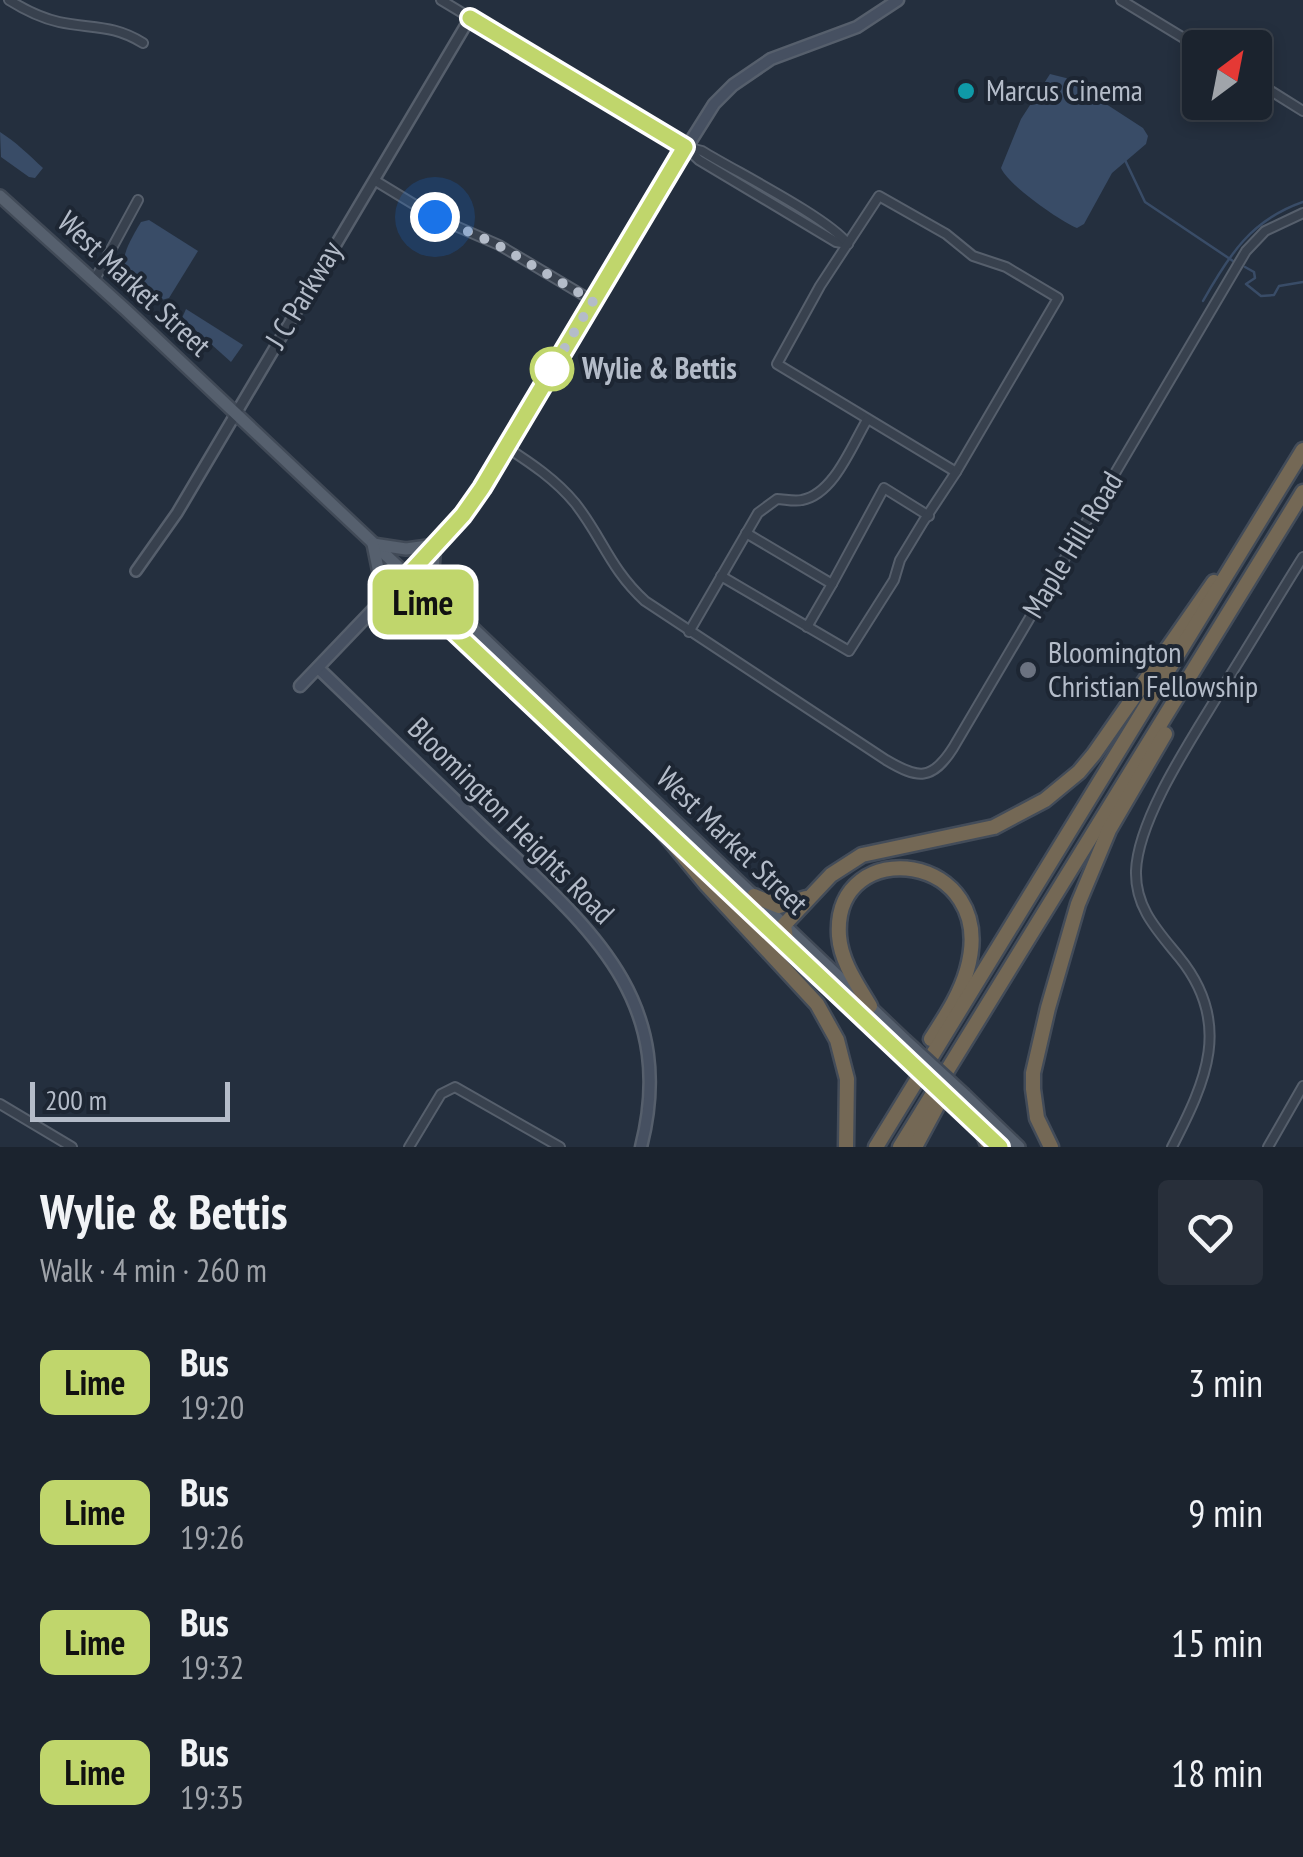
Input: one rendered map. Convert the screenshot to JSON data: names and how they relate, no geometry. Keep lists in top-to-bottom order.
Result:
{
  "streets": {
    "main road": ["West Market Street", "Bloomington Heights Road"],
    "street": ["J C Parkway", "Maple Hill Road"]
  },
  "crossings": [
    ["West Market Street", "J C Parkway"]
  ],
  "places": ["Marcus Cinema", "Wylie & Bettis", "Bloomington Christian Fellowship"],
  "lines": ["bus line Lime"],
  "scale_bar": "200 m",
  "north": "top right",
  "page": {
    "on_map": "Lime",
    "scale": "200 m",
    "heading": ["Wylie & Bettis", "Walk · 4 min · 260 m"],
    "list": [
      {
        "mark": "Lime",
        "name": "Bus",
        "note": "19:20",
        "value": "3 min"
      },
      {
        "mark": "Lime",
        "name": "Bus",
        "note": "19:26",
        "value": "9 min"
      },
      {
        "mark": "Lime",
        "name": "Bus",
        "note": "19:32",
        "value": "15 min"
      },
      {
        "mark": "Lime",
        "name": "Bus",
        "note": "19:35",
        "value": "18 min"
      }
    ]
  }
}
